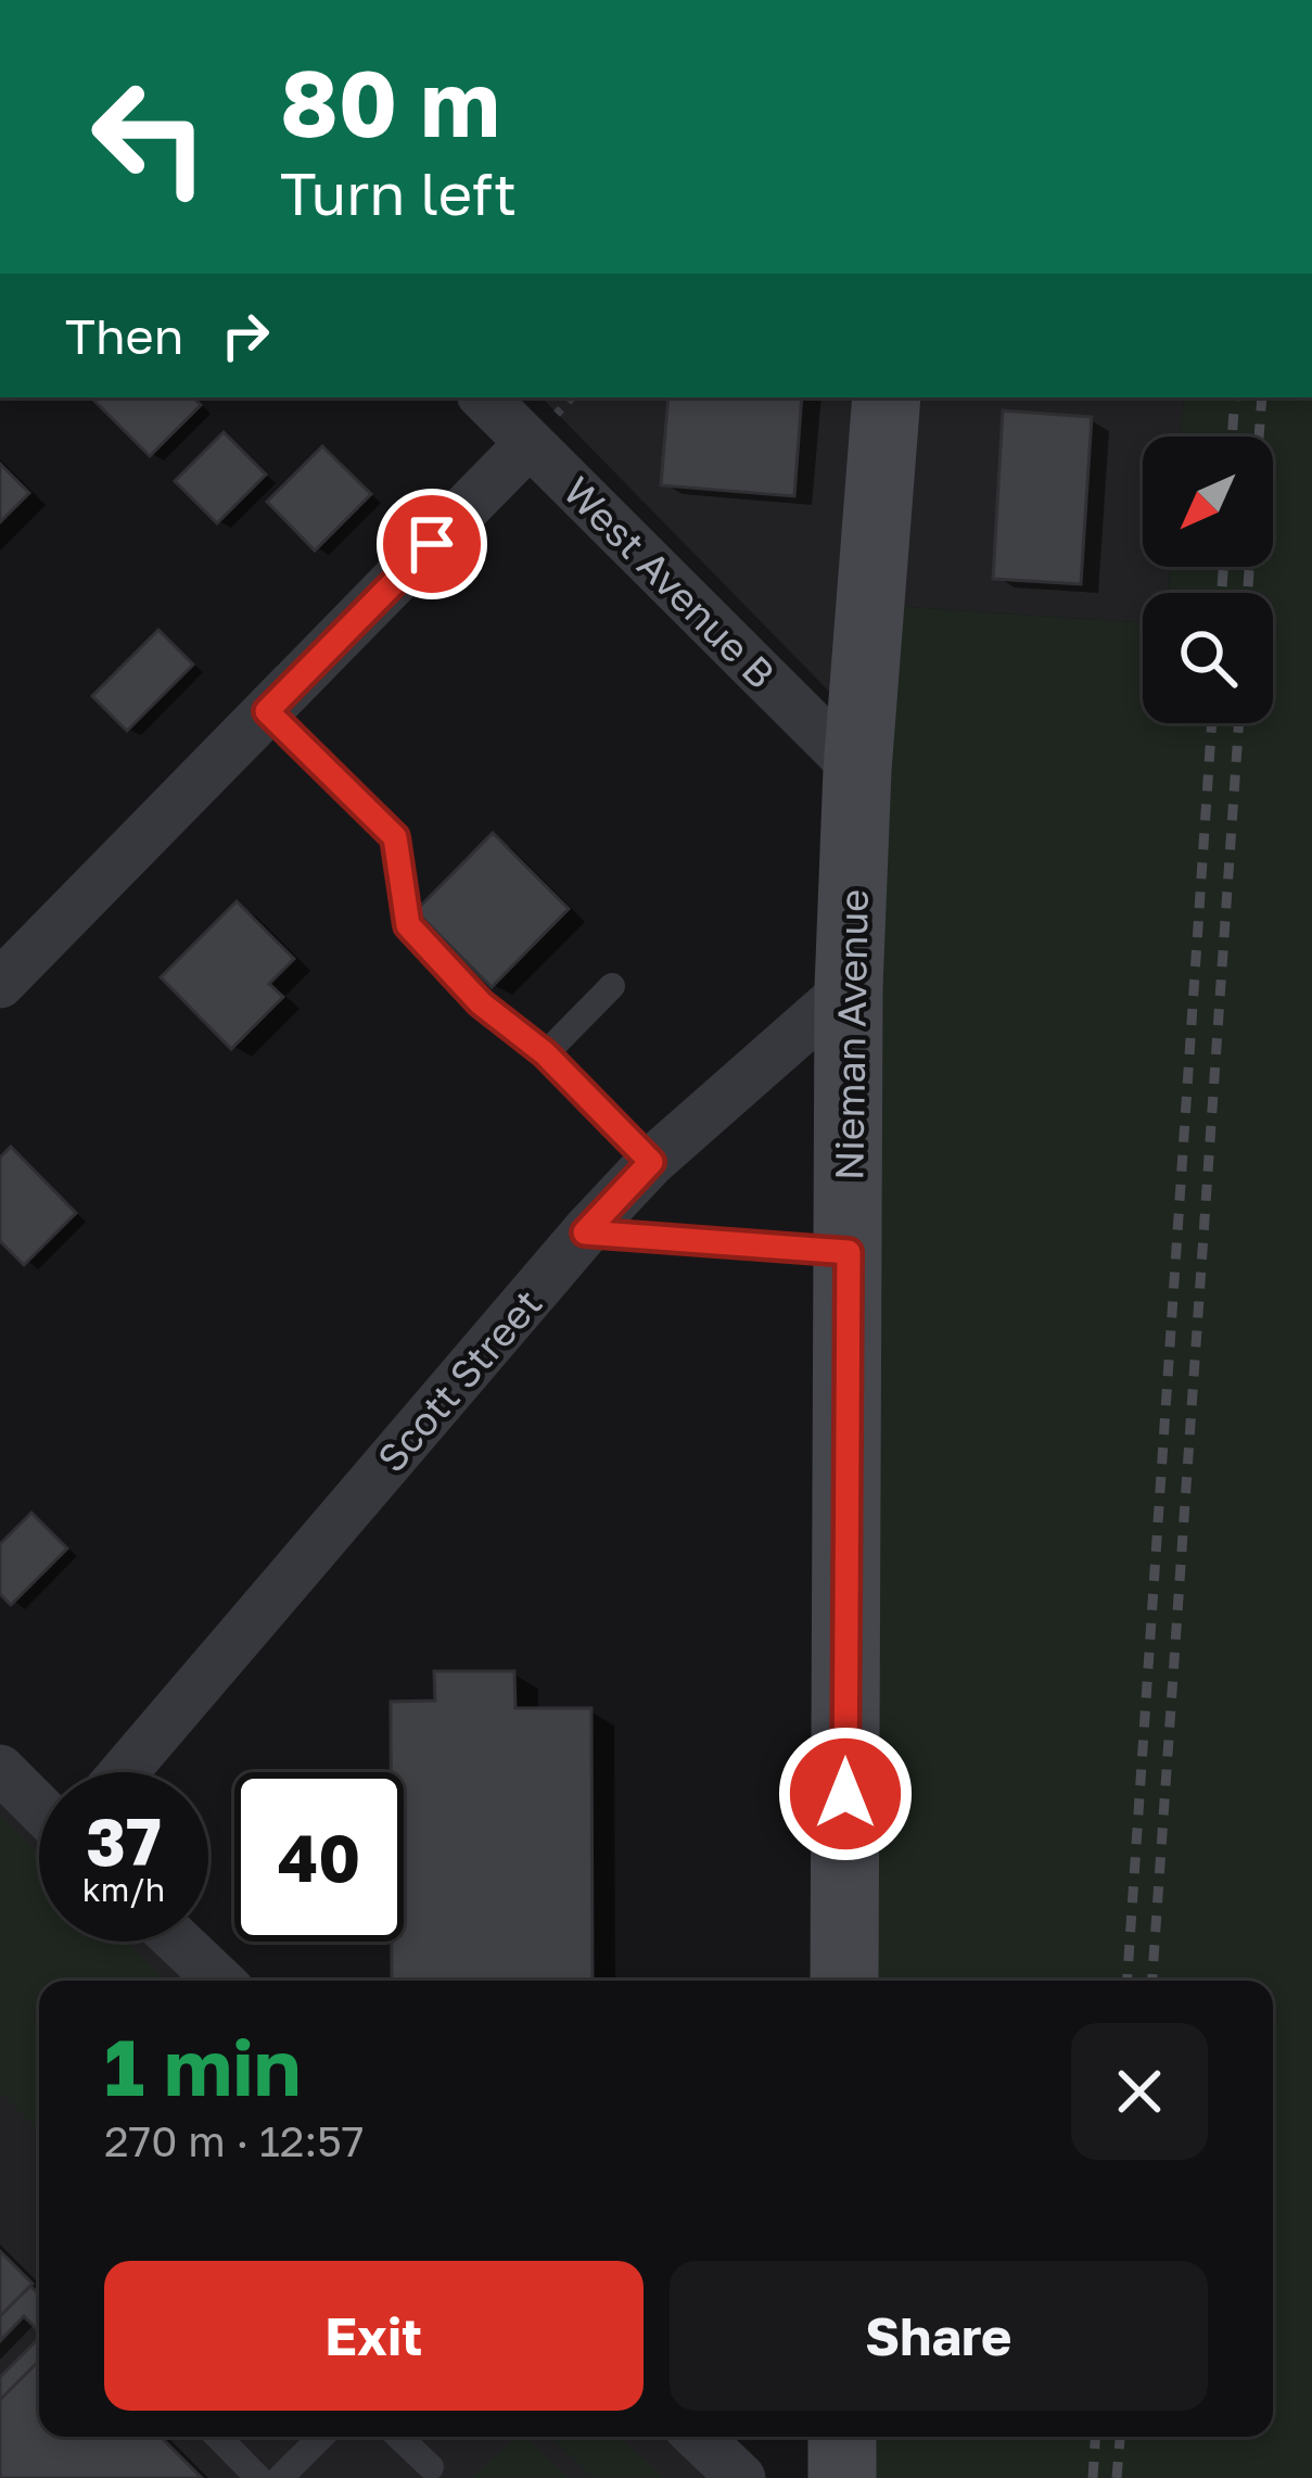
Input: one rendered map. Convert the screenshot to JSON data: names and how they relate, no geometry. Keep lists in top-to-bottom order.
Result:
{
  "streets": {
    "street": ["West Avenue B", "Nieman Avenue", "Scott Street"]
  },
  "crossings": [
    ["West Avenue B", "Nieman Avenue"],
    ["Nieman Avenue", "Scott Street"]
  ],
  "north": "bottom left",
  "page": {
    "turn": ["80 m", "Turn left"],
    "then": "Then",
    "speed": "37 km/h",
    "limit": "40",
    "heading": ["1 min", "270 m · 12:57"],
    "buttons": ["Exit", "Share"]
  }
}
